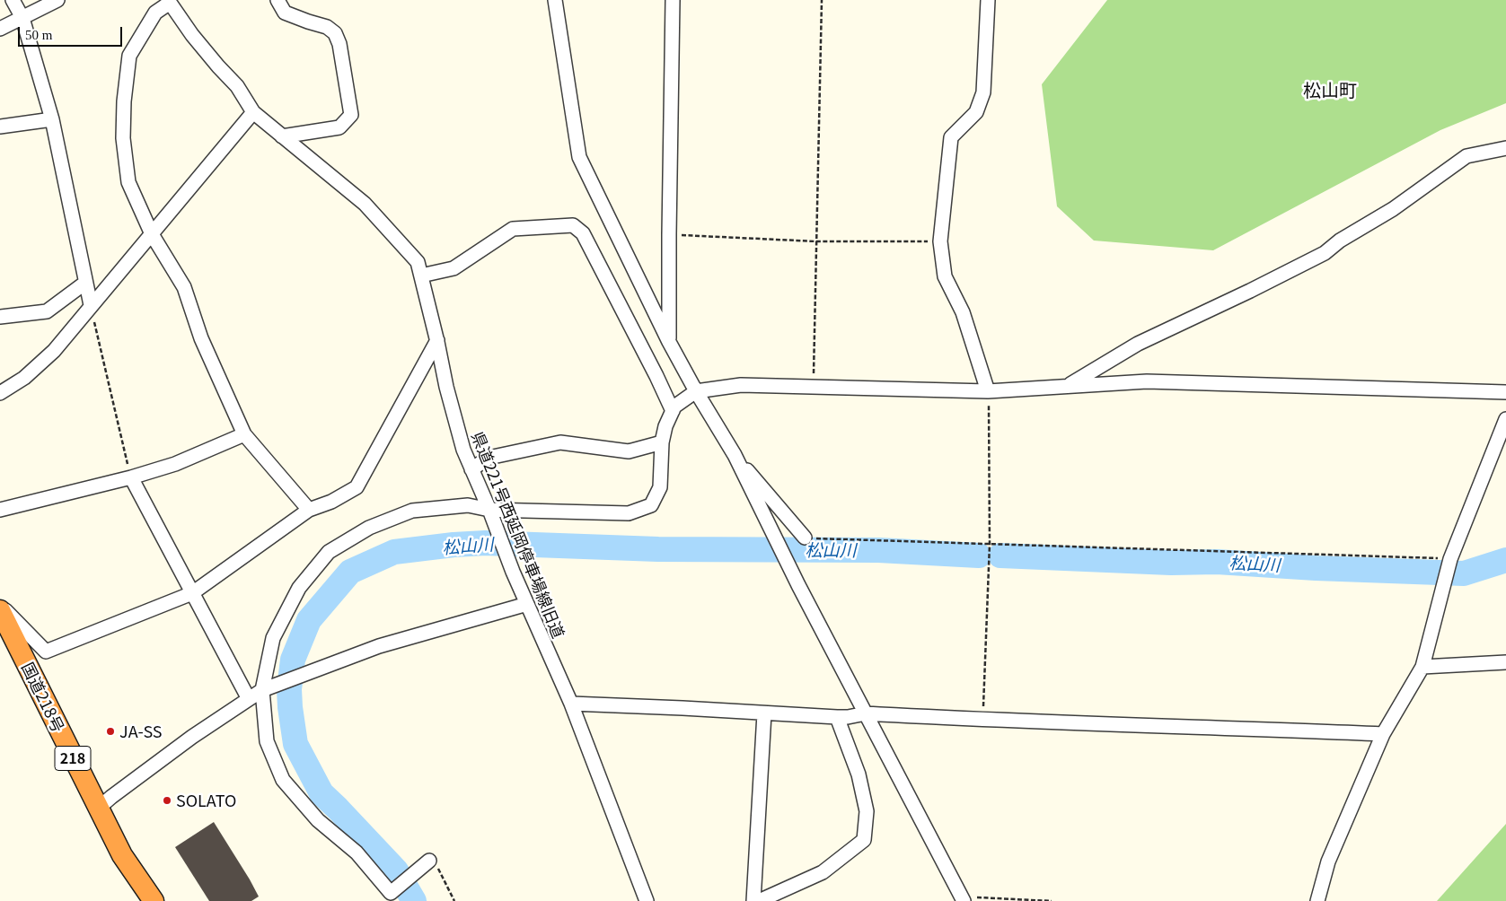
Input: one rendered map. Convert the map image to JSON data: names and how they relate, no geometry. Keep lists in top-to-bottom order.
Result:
{
  "streets": {
    "highway": ["国道218号", "218"],
    "street": ["県道221号西延岡停車場線旧道"]
  },
  "districts": ["松山町"],
  "water": ["松山川"],
  "places": ["JA-SS", "SOLATO"],
  "scale_bar": "50 m"
}
